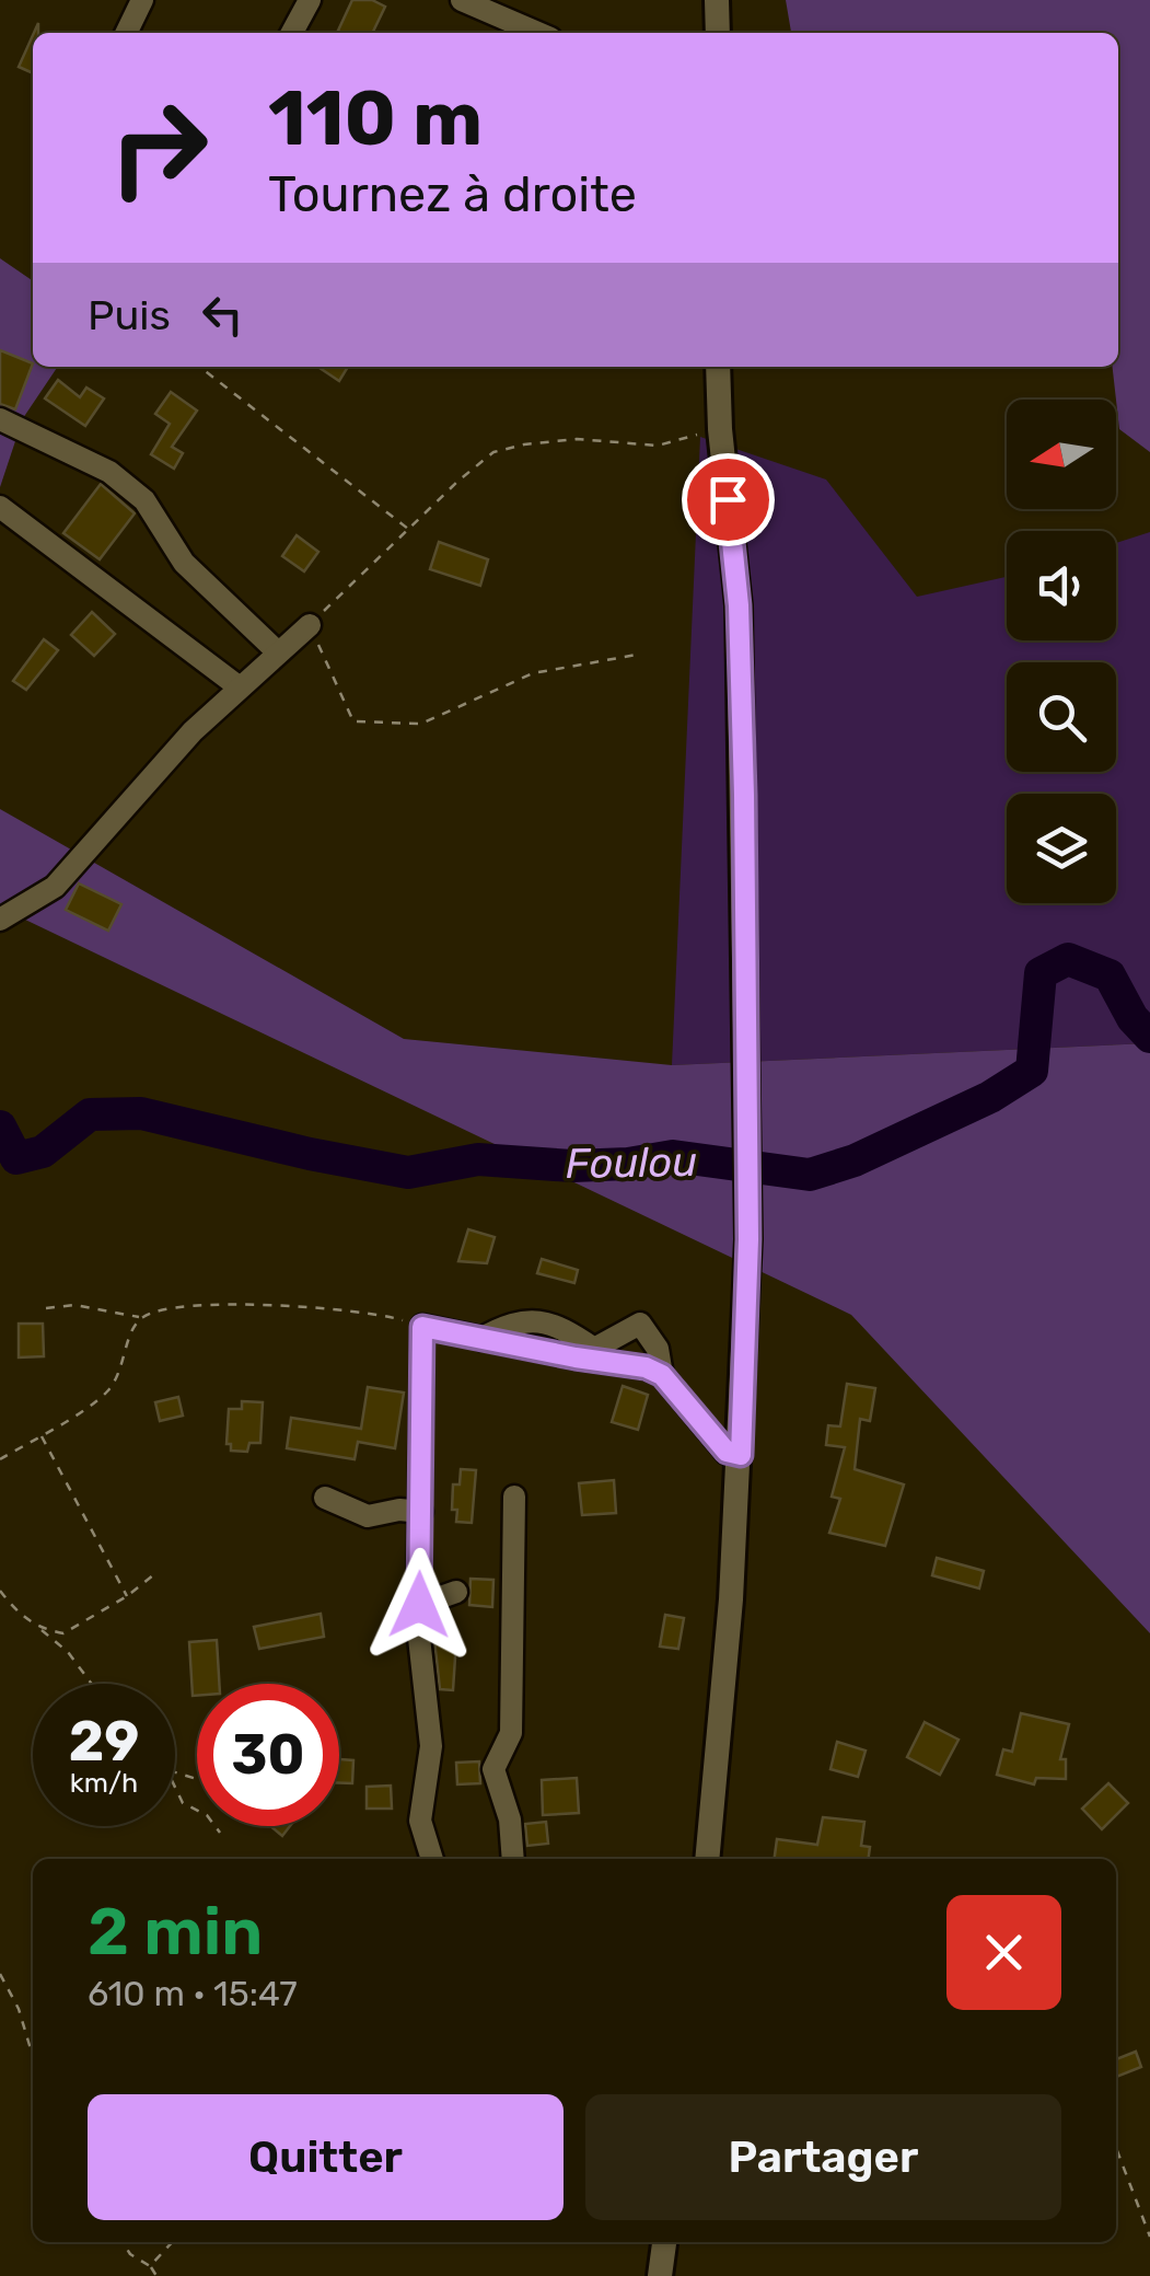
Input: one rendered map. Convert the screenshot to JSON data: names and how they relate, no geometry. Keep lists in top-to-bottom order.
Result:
{
  "water": ["Foulou"],
  "north": "left",
  "page": {
    "turn": ["110 m", "Tournez à droite"],
    "then": "Puis",
    "speed": "29 km/h",
    "limit": "30",
    "heading": ["2 min", "610 m · 15:47"],
    "buttons": ["Quitter", "Partager"]
  }
}
